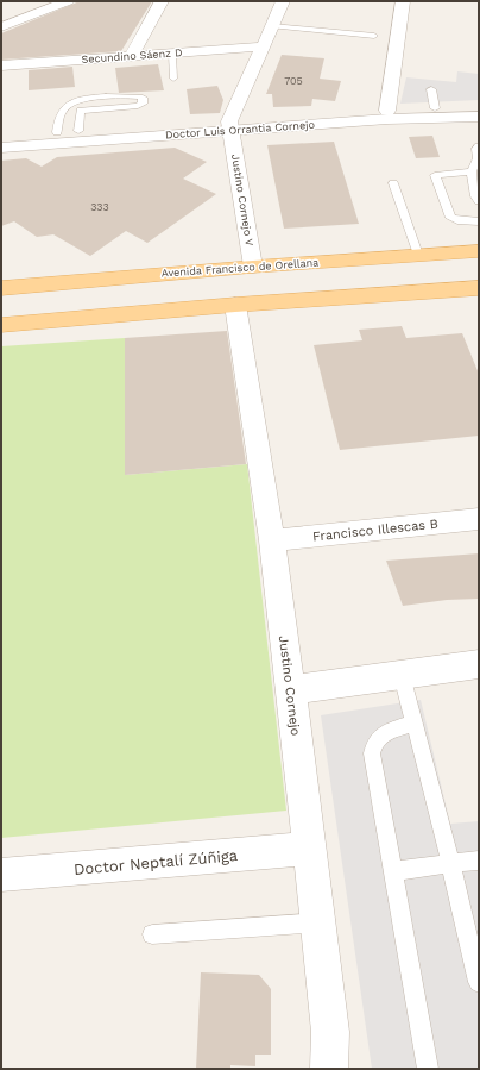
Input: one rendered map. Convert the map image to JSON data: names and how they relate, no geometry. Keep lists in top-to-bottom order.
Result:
{
  "streets": {
    "main road": ["Avenida Francisco de Orellana"],
    "street": [
      "Secundino Sáenz D",
      "Doctor Luis Orrantia Cornejo",
      "Justino Cornejo V",
      "Francisco Illescas B",
      "Justino Cornejo",
      "Doctor Neptalí Zúñiga"
    ]
  },
  "crossings": [
    ["Doctor Luis Orrantia Cornejo", "Justino Cornejo V"],
    ["Justino Cornejo V", "Avenida Francisco de Orellana"],
    ["Francisco Illescas B", "Justino Cornejo"],
    ["Justino Cornejo", "Doctor Neptalí Zúñiga"]
  ],
  "house_numbers": ["705", "333"]
}
